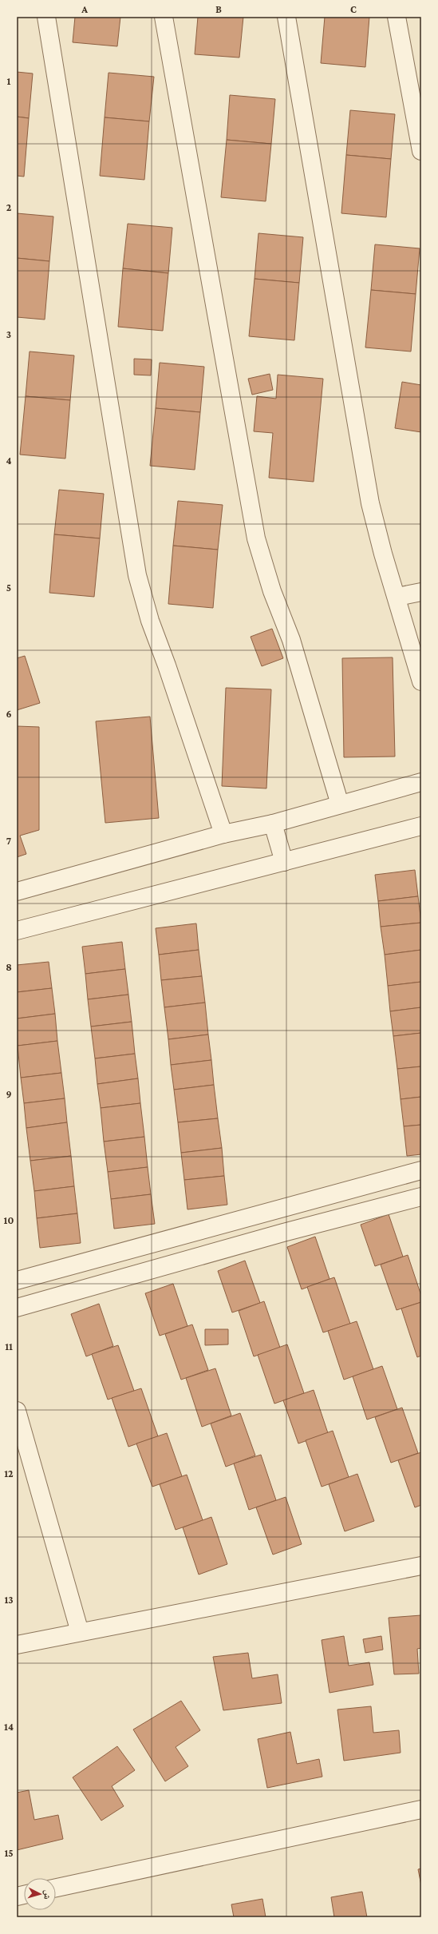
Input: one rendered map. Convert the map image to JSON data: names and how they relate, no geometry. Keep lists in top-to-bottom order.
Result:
{
  "north": "right",
  "grid": {
    "columns": ["A", "B", "C"],
    "rows": [
      "1",
      "2",
      "3",
      "4",
      "5",
      "6",
      "7",
      "8",
      "9",
      "10",
      "11",
      "12",
      "13",
      "14",
      "15"
    ]
  }
}
